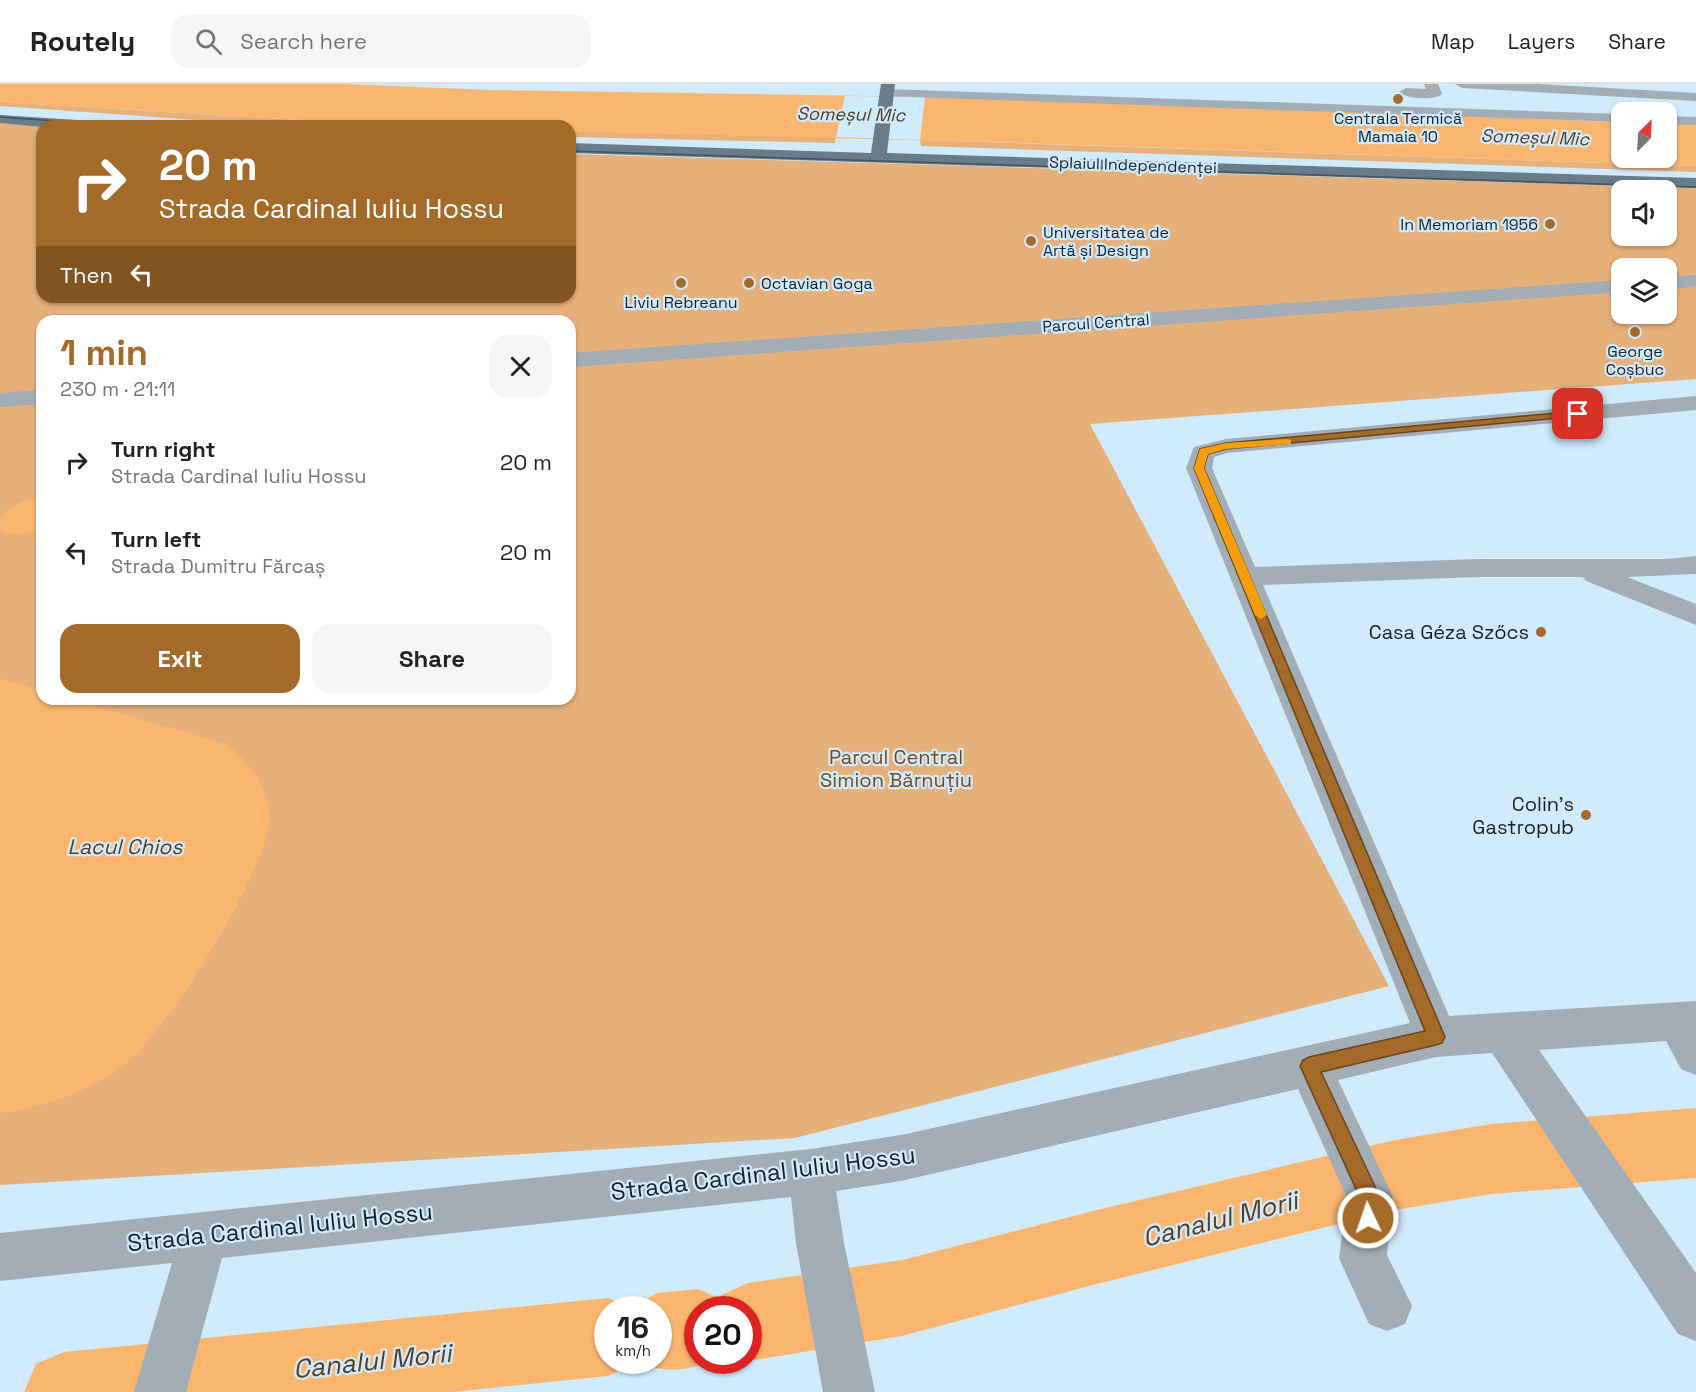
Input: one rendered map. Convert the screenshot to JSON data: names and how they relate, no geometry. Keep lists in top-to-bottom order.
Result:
{
  "streets": {
    "main road": ["Splaiul Independenței"],
    "street": ["Parcul Central", "Strada Cardinal Iuliu Hossu"]
  },
  "water": ["Someșul Mic", "Lacul Chios", "Canalul Morii"],
  "parks": ["Parcul Central Simion Bărnuțiu"],
  "places": [
    "Centrala Termică Mamaia 10",
    "In Memoriam 1956",
    "Universitatea de Artă și Design",
    "Liviu Rebreanu",
    "Octavian Goga",
    "George Coșbuc",
    "Casa Géza Szőcs",
    "Colin's Gastropub"
  ],
  "north": "top right",
  "page": {
    "header": "Routely",
    "search": "Search here",
    "nav": ["Map", "Layers", "Share"],
    "turn": ["20 m", "Strada Cardinal Iuliu Hossu"],
    "then": "Then",
    "heading": ["1 min", "230 m · 21:11"],
    "list": [
      {
        "name": "Turn right",
        "note": "Strada Cardinal Iuliu Hossu",
        "value": "20 m"
      },
      {
        "name": "Turn left",
        "note": "Strada Dumitru Fărcaș",
        "value": "20 m"
      }
    ],
    "buttons": ["Exit", "Share"],
    "speed": "16 km/h",
    "limit": "20"
  }
}
